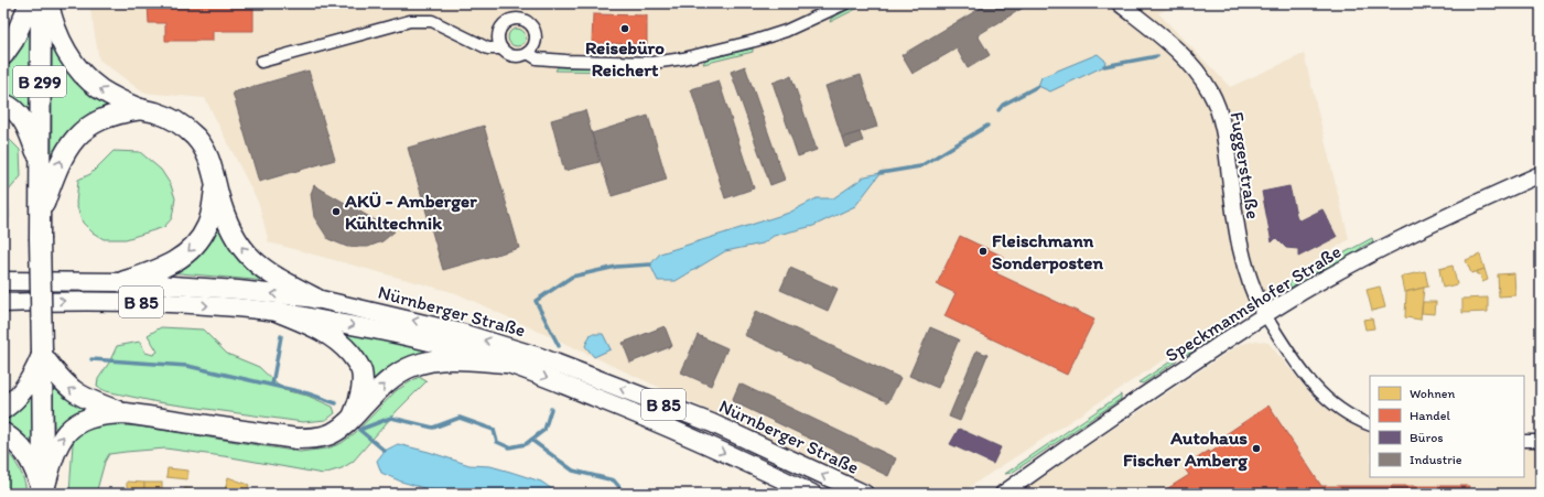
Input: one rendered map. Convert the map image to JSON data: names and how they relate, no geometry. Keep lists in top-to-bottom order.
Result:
{
  "streets": {
    "highway": ["B 299"],
    "main road": ["B 85", "Nürnberger Straße"],
    "street": ["Fuggerstraße", "Speckmannshofer Straße"]
  },
  "crossings": [
    ["Fuggerstraße", "Speckmannshofer Straße"]
  ],
  "places": [
    "Reisebüro Reichert",
    "AKÜ - Amberger Kühltechnik",
    "Fleischmann Sonderposten",
    "Autohaus Fischer Amberg"
  ],
  "legend": [
    "Wohnen",
    "Handel",
    "Büros",
    "Industrie"
  ]
}
